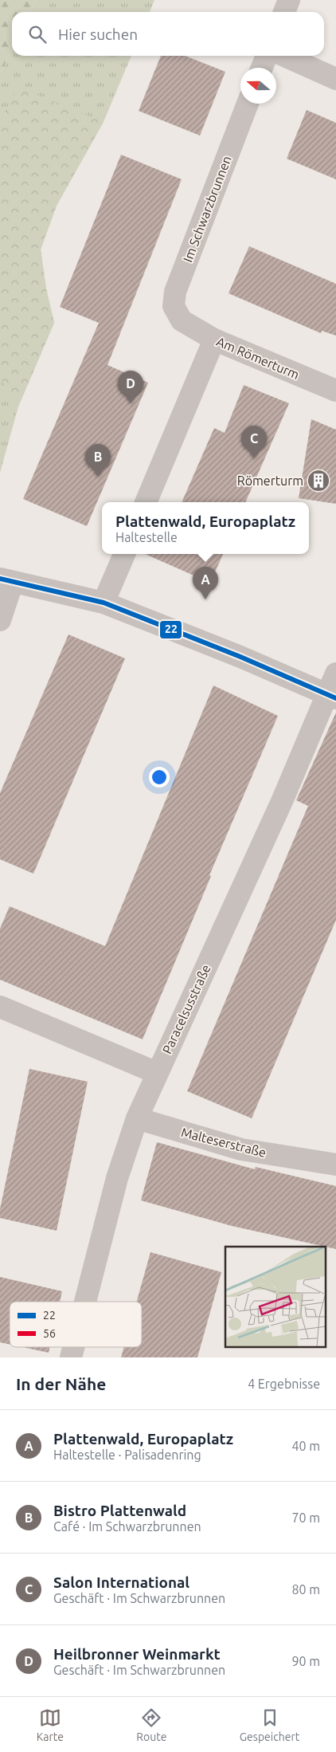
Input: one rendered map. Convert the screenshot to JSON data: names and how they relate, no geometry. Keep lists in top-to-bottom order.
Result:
{
  "streets": {
    "street": [
      "Im Schwarzbrunnen",
      "Am Römerturm",
      "Paracelsusstraße",
      "Malteserstraße"
    ]
  },
  "crossings": [
    ["Im Schwarzbrunnen", "Am Römerturm"],
    ["Paracelsusstraße", "Malteserstraße"]
  ],
  "places": {
    "building": ["Römerturm"]
  },
  "lines": ["transit line 22"],
  "legend": ["22", "56"],
  "north": "left",
  "page": {
    "search": "Hier suchen",
    "pins": [
      "D",
      "C",
      "B",
      "A"
    ],
    "popup": ["Plattenwald, Europaplatz", "Haltestelle"],
    "heading": ["In der Nähe", "4 Ergebnisse"],
    "list": [
      {
        "mark": "A",
        "name": "Plattenwald, Europaplatz",
        "note": "Haltestelle · Palisadenring",
        "value": "40 m"
      },
      {
        "mark": "B",
        "name": "Bistro Plattenwald",
        "note": "Café · Im Schwarzbrunnen",
        "value": "70 m"
      },
      {
        "mark": "C",
        "name": "Salon International",
        "note": "Geschäft · Im Schwarzbrunnen",
        "value": "80 m"
      },
      {
        "mark": "D",
        "name": "Heilbronner Weinmarkt",
        "note": "Geschäft · Im Schwarzbrunnen",
        "value": "90 m"
      }
    ],
    "nav": ["Karte", "Route", "Gespeichert"]
  }
}
